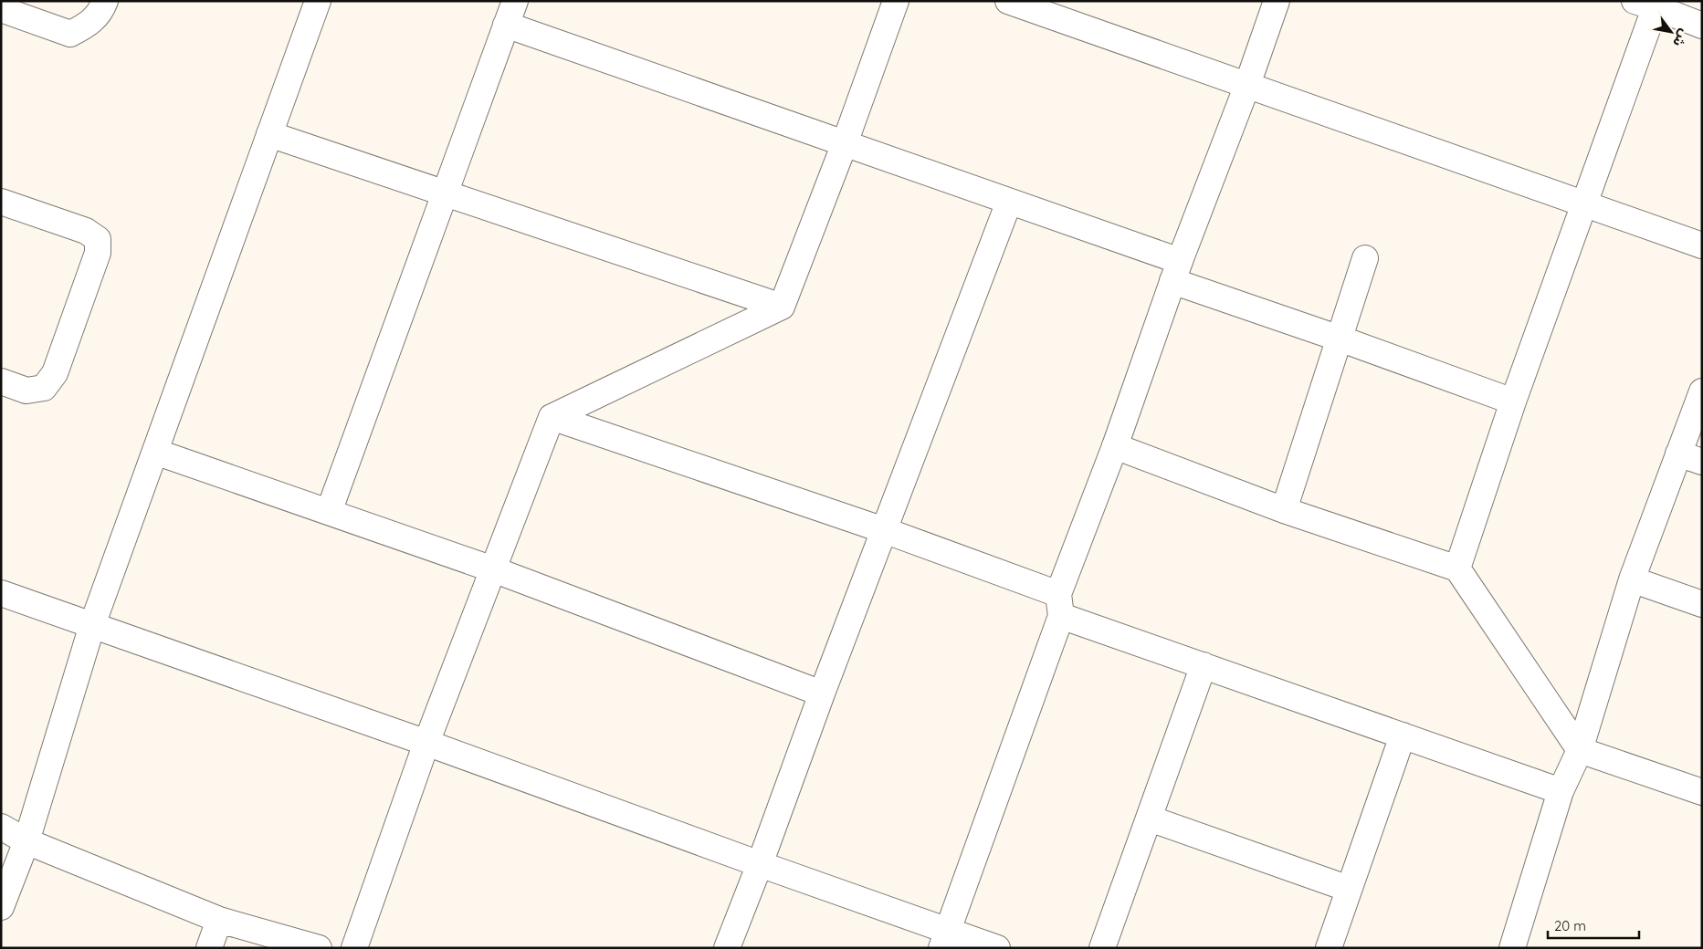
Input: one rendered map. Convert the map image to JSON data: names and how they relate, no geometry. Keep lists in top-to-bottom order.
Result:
{
  "scale_bar": "20 m",
  "north": "bottom right"
}
